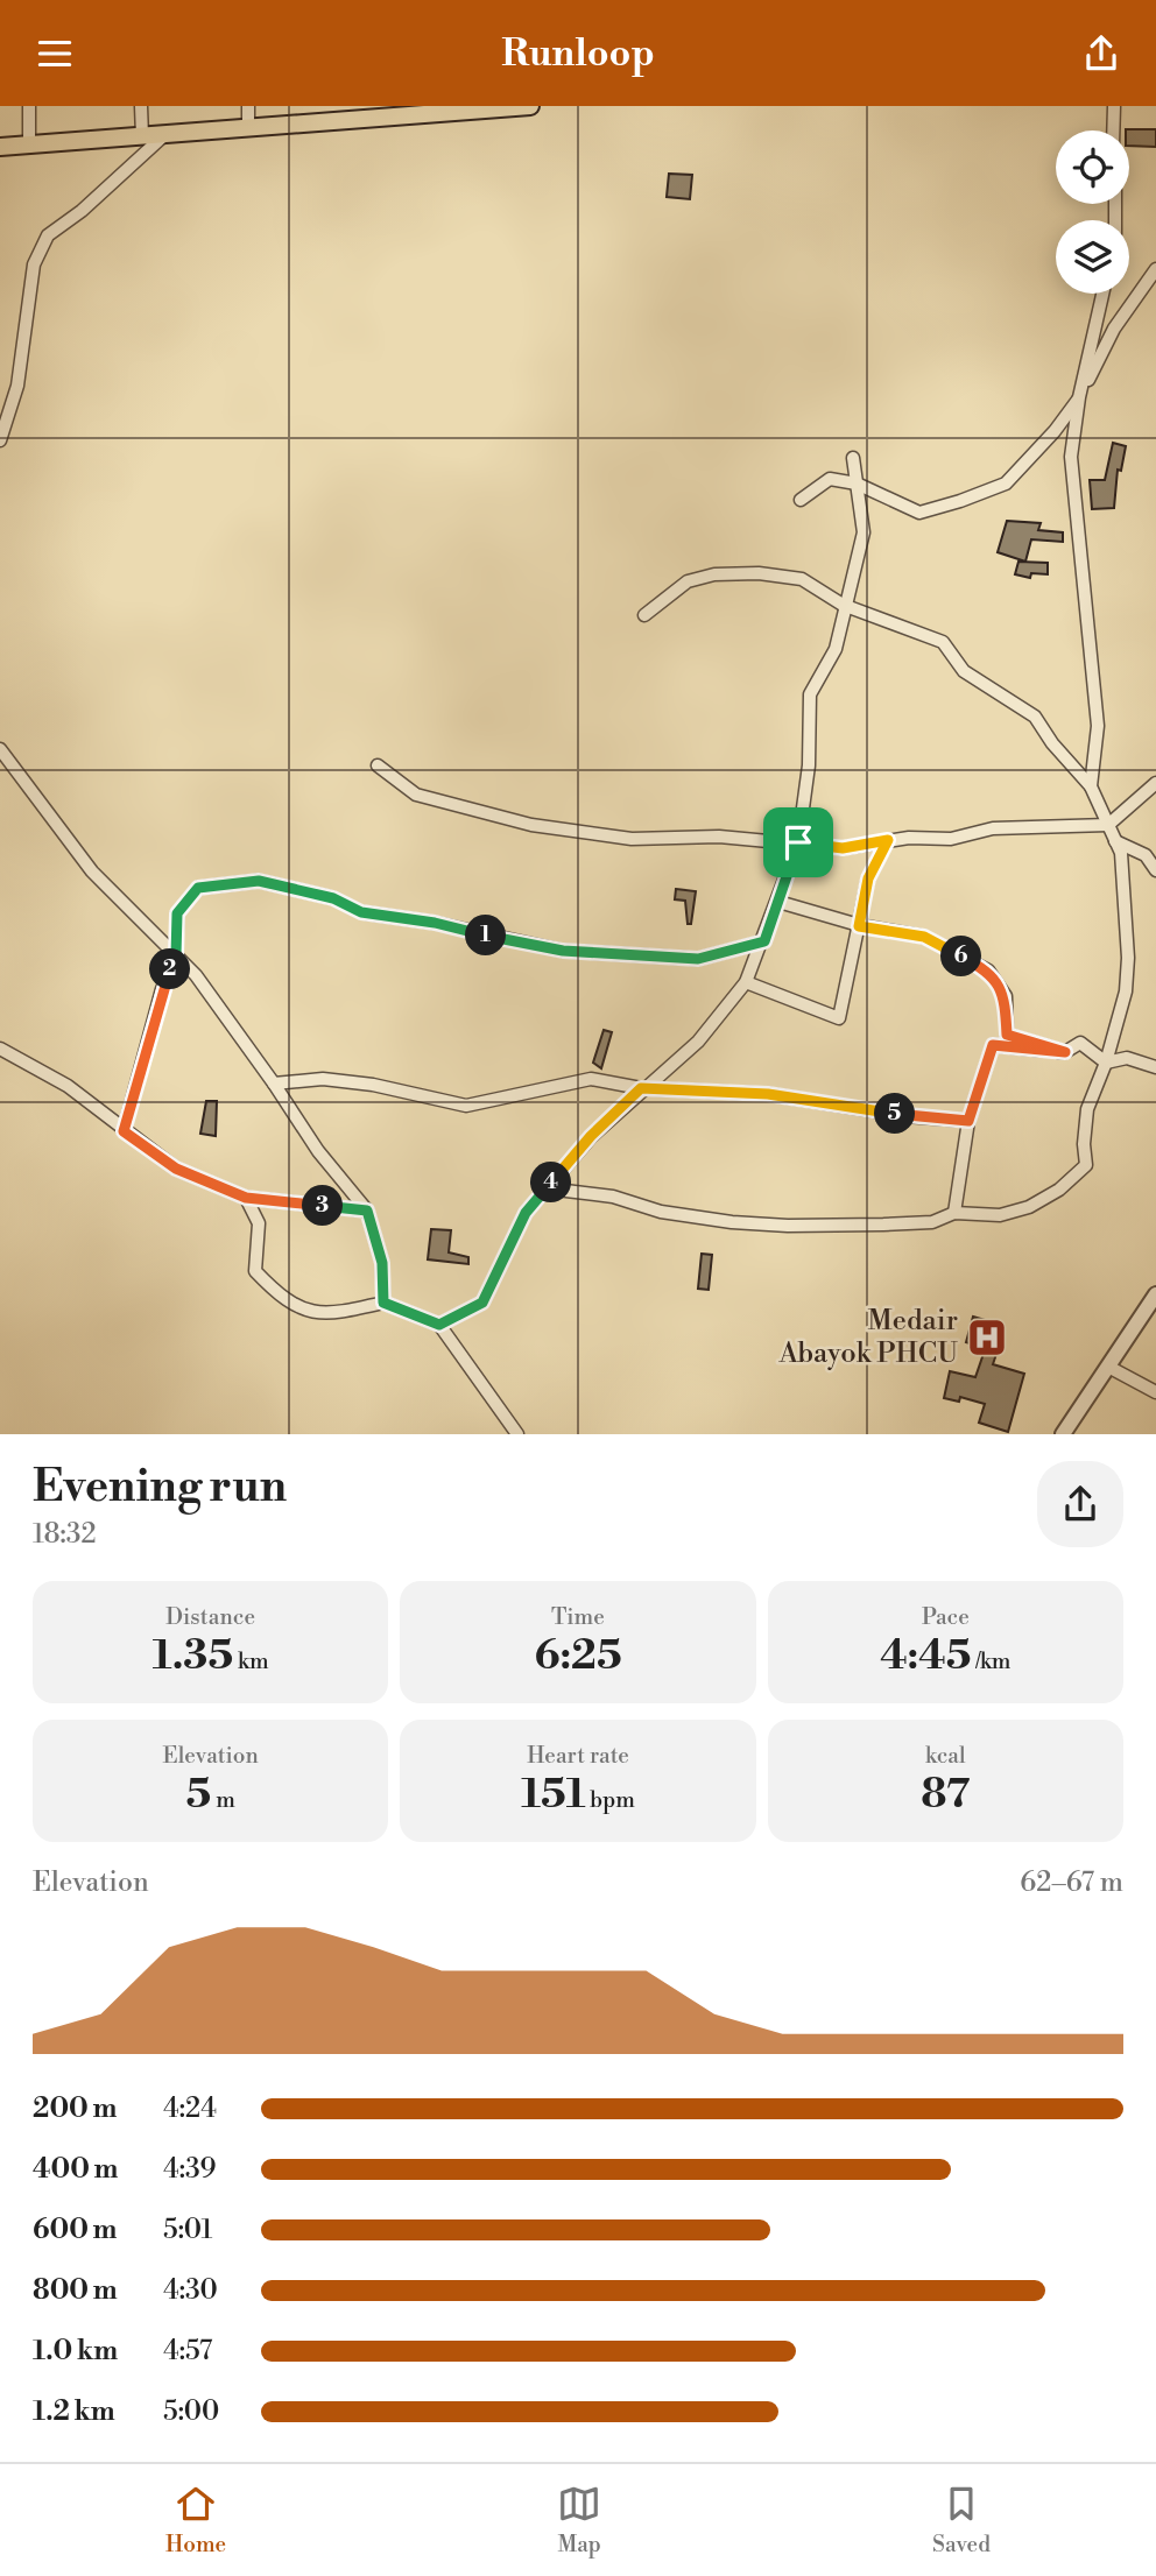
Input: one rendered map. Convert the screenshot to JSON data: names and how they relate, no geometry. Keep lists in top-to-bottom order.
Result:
{
  "places": {
    "hospital": ["Medair Abayok PHCU"]
  },
  "page": {
    "header": "Runloop",
    "pins": [
      "1",
      "6",
      "2",
      "5",
      "4",
      "3"
    ],
    "heading": ["Evening run", "18:32"],
    "stats": [
      ["Distance", "1.35 km"],
      ["Time", "6:25"],
      ["Pace", "4:45 /km"],
      ["Elevation", "5 m"],
      ["Heart rate", "151 bpm"],
      ["kcal", "87"]
    ],
    "chart": ["Elevation", "62–67 m"],
    "list": [
      {
        "name": "200 m",
        "note": "4:24"
      },
      {
        "name": "400 m",
        "note": "4:39"
      },
      {
        "name": "600 m",
        "note": "5:01"
      },
      {
        "name": "800 m",
        "note": "4:30"
      },
      {
        "name": "1.0 km",
        "note": "4:57"
      },
      {
        "name": "1.2 km",
        "note": "5:00"
      }
    ],
    "tabs": ["Home", "Map", "Saved"]
  }
}
